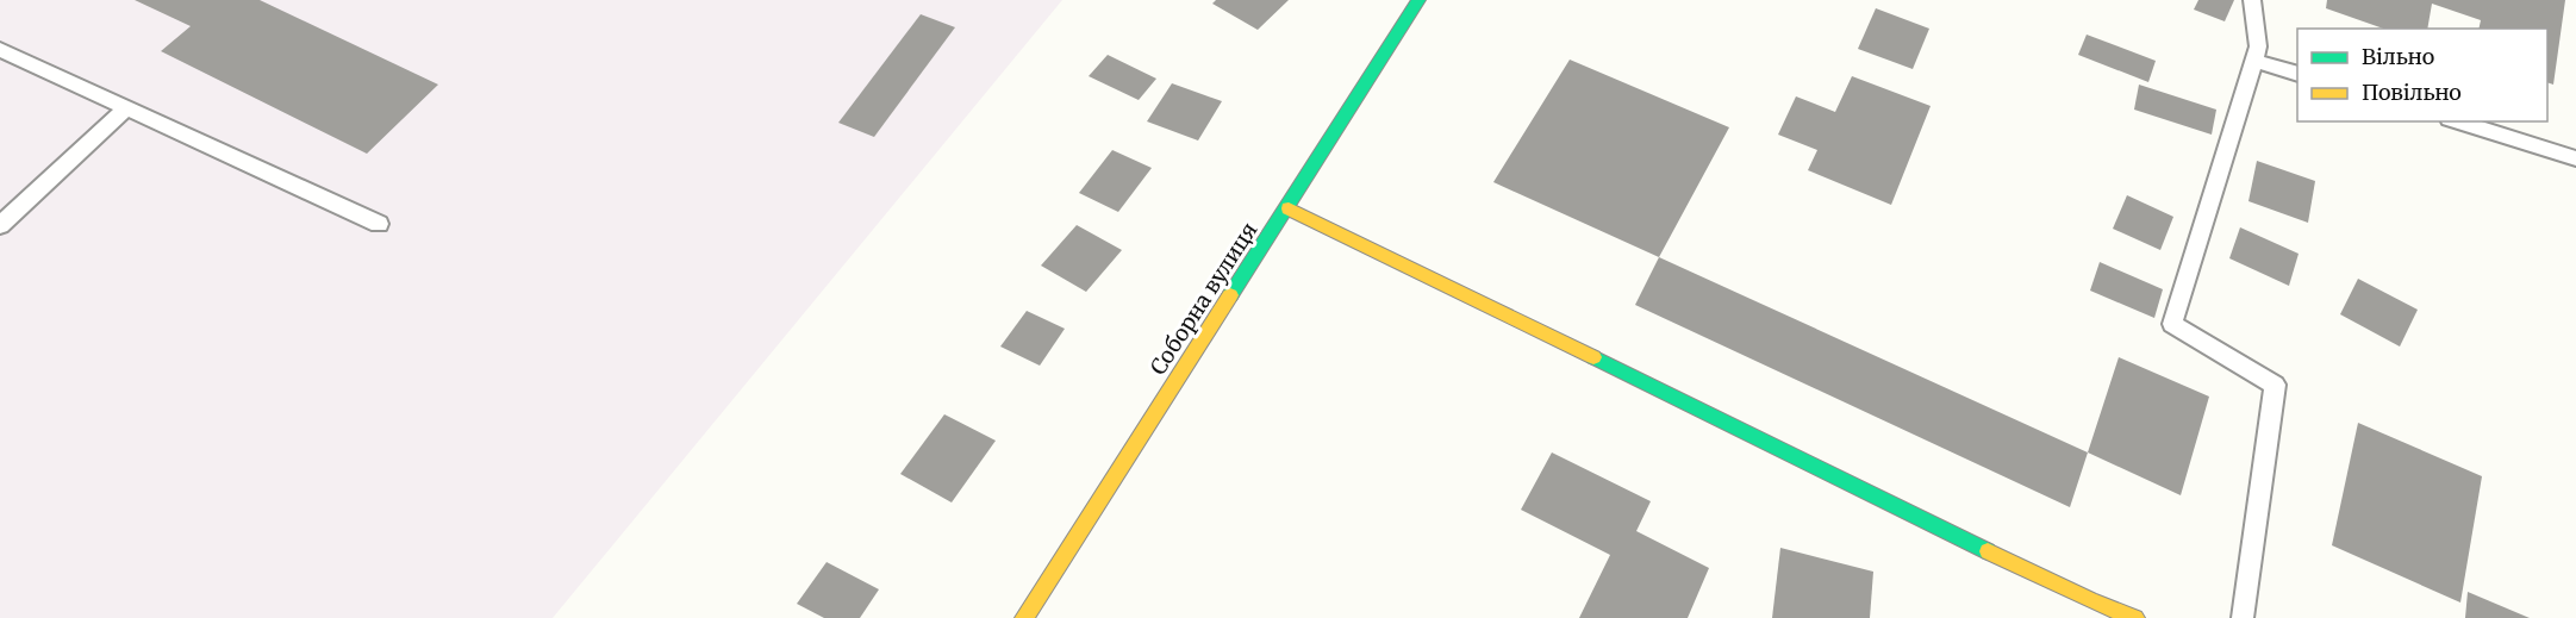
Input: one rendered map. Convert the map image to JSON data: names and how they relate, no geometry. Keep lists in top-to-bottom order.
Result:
{
  "streets": {
    "street": ["Соборна вулиця"]
  },
  "legend": ["Вільно", "Повільно"]
}
